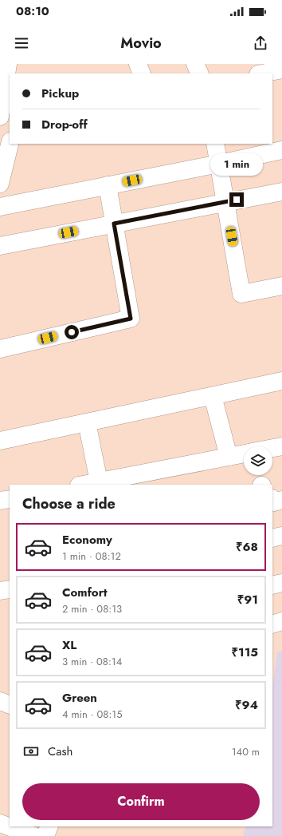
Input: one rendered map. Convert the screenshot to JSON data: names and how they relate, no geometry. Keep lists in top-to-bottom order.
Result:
{
  "page": {
    "status": "08:10",
    "header": "Movio",
    "banner": ["Pickup", "Drop-off"],
    "bubble": "1 min",
    "heading": "Choose a ride",
    "list": [
      {
        "name": "Economy",
        "note": "1 min · 08:12",
        "value": "₹68"
      },
      {
        "name": "Comfort",
        "note": "2 min · 08:13",
        "value": "₹91"
      },
      {
        "name": "XL",
        "note": "3 min · 08:14",
        "value": "₹115"
      },
      {
        "name": "Green",
        "note": "4 min · 08:15",
        "value": "₹94"
      }
    ],
    "pay": ["Cash", "140 m"],
    "buttons": "Confirm"
  }
}
